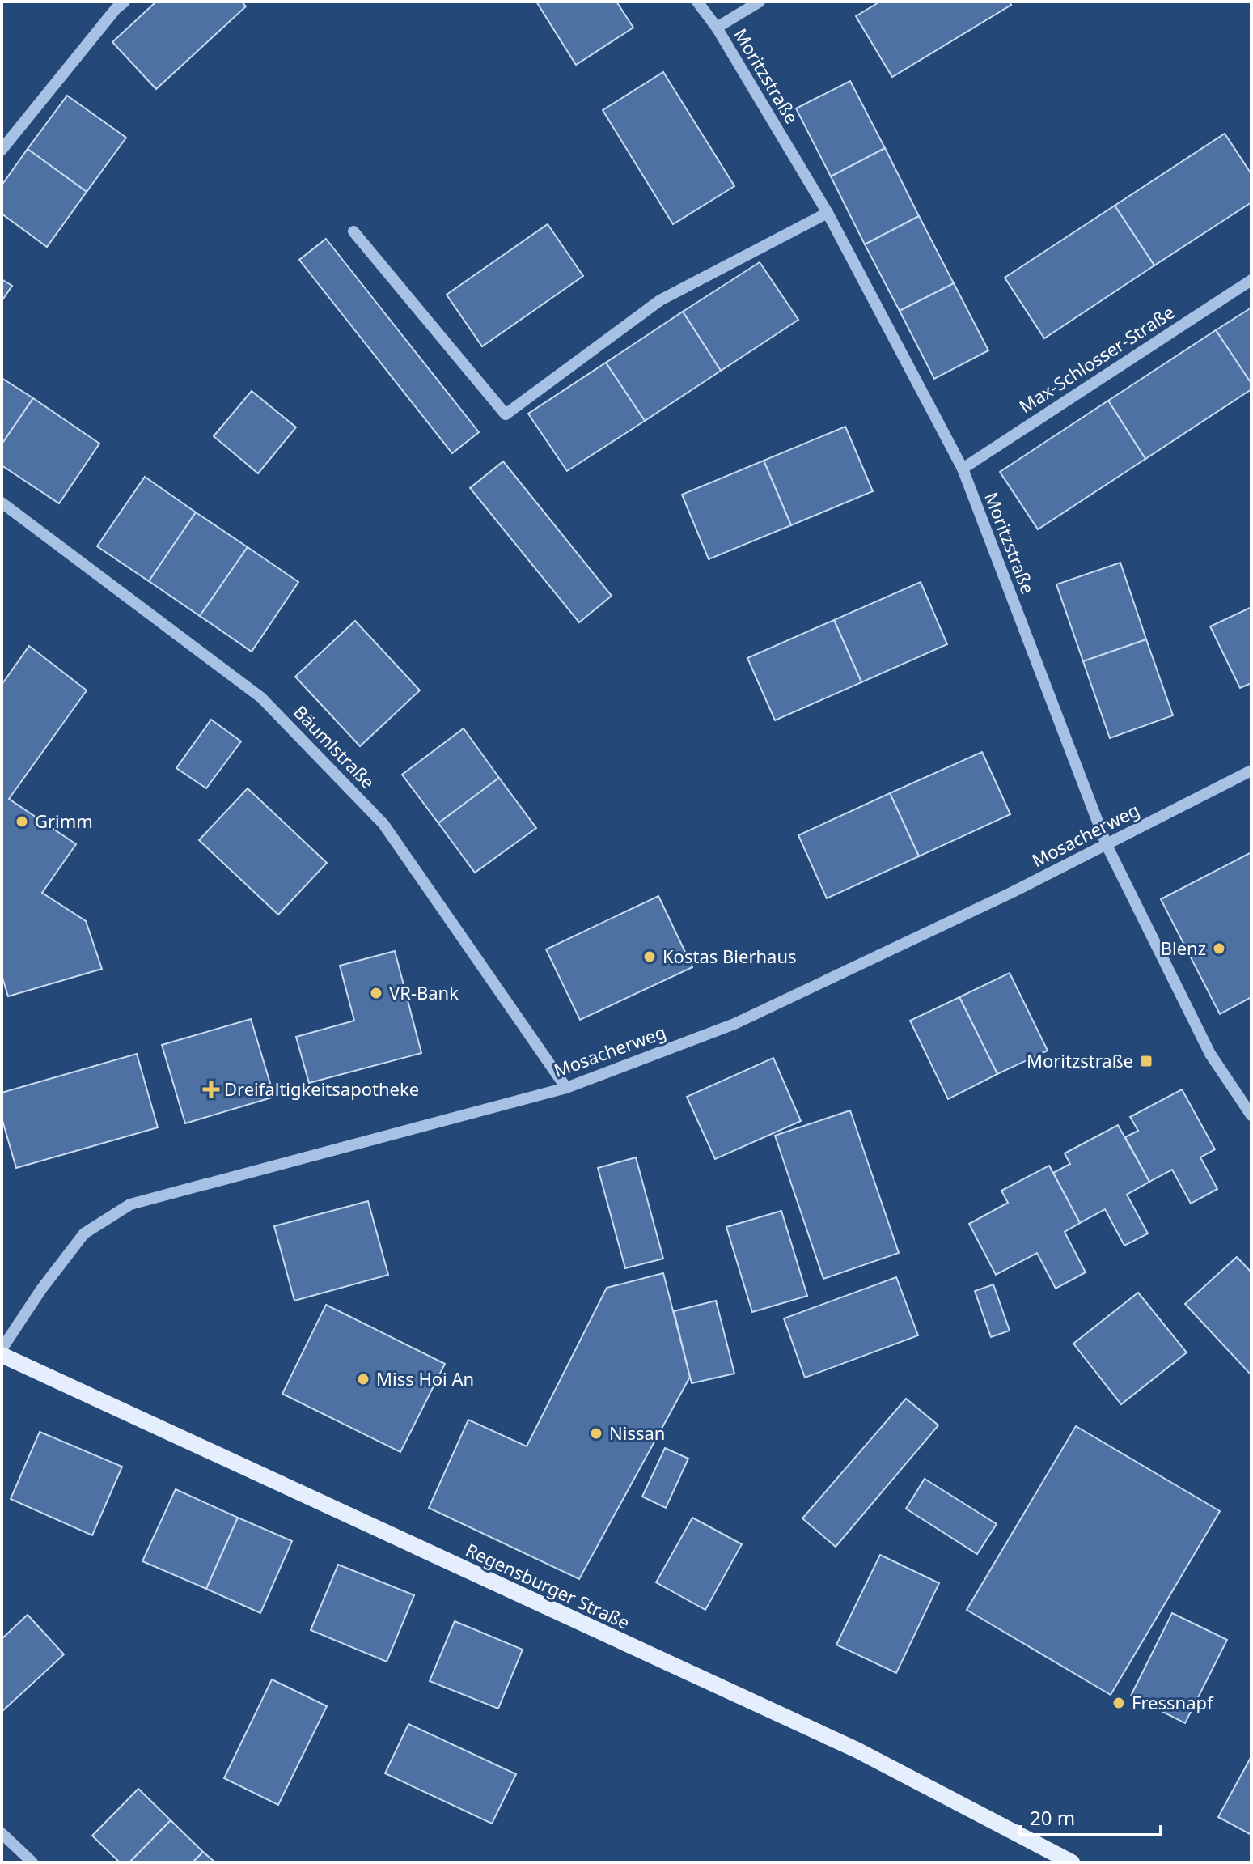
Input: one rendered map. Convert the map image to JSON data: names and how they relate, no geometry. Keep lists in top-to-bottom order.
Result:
{
  "streets": {
    "main road": ["Regensburger Straße"],
    "street": [
      "Moritzstraße",
      "Max-Schlosser-Straße",
      "Bäumlstraße",
      "Mosacherweg"
    ]
  },
  "crossings": [
    ["Moritzstraße", "Max-Schlosser-Straße"],
    ["Moritzstraße", "Mosacherweg"],
    ["Bäumlstraße", "Mosacherweg"]
  ],
  "places": {
    "other": [
      "Grimm",
      "Blenz",
      "Kostas Bierhaus",
      "VR-Bank",
      "Miss Hoi An",
      "Nissan",
      "Fressnapf"
    ],
    "transit": ["Moritzstraße"],
    "health": ["Dreifaltigkeitsapotheke"]
  },
  "scale_bar": "20 m"
}
